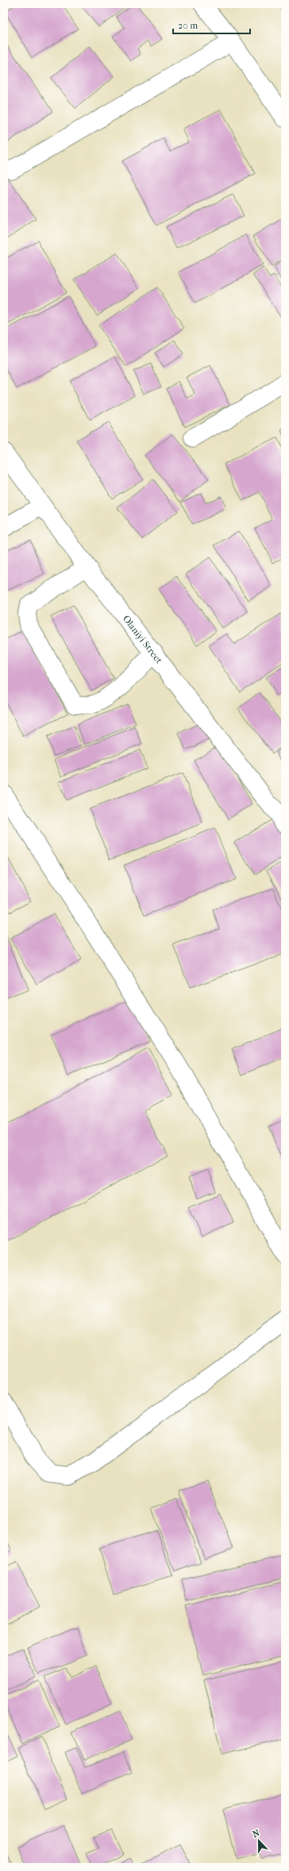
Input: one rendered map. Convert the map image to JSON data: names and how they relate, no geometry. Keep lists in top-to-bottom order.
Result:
{
  "streets": {
    "street": ["Olaniyi Street"]
  },
  "scale_bar": "20 m",
  "north": "top"
}
